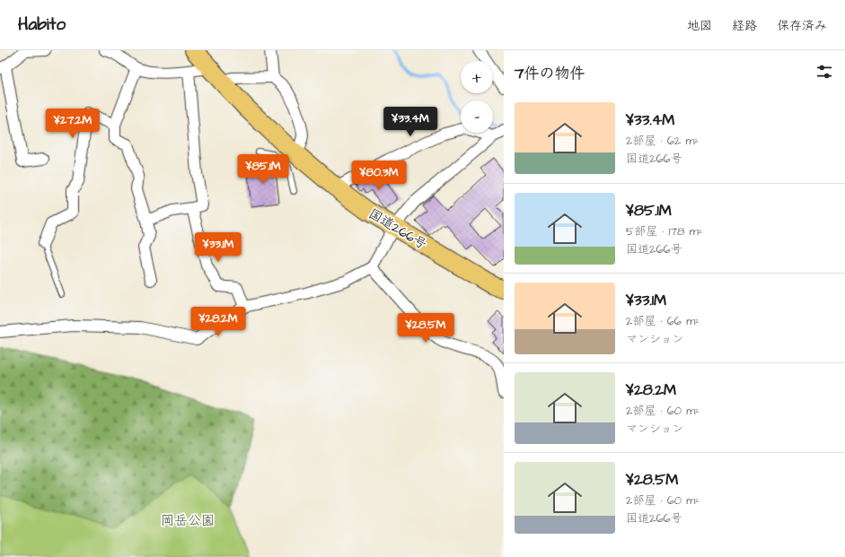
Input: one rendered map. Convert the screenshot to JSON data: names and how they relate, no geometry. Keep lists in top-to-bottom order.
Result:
{
  "streets": {
    "highway": ["国道266号"]
  },
  "parks": ["岡岳公園"],
  "page": {
    "header": "Habito",
    "nav": ["地図", "経路", "保存済み"],
    "heading": "7件の物件",
    "map_buttons": ["+", "−"],
    "list": [
      {
        "name": "¥33.4M",
        "note": "2部屋 · 62 m² · 国道266号"
      },
      {
        "name": "¥85.1M",
        "note": "5部屋 · 178 m² · 国道266号"
      },
      {
        "name": "¥33.1M",
        "note": "2部屋 · 66 m² · マンション"
      },
      {
        "name": "¥28.2M",
        "note": "2部屋 · 60 m² · マンション"
      },
      {
        "name": "¥28.5M",
        "note": "2部屋 · 60 m² · 国道266号"
      }
    ],
    "price": [
      "¥33.4M",
      "¥27.2M",
      "¥85.1M",
      "¥80.3M",
      "¥33.1M",
      "¥28.2M",
      "¥28.5M"
    ]
  }
}
